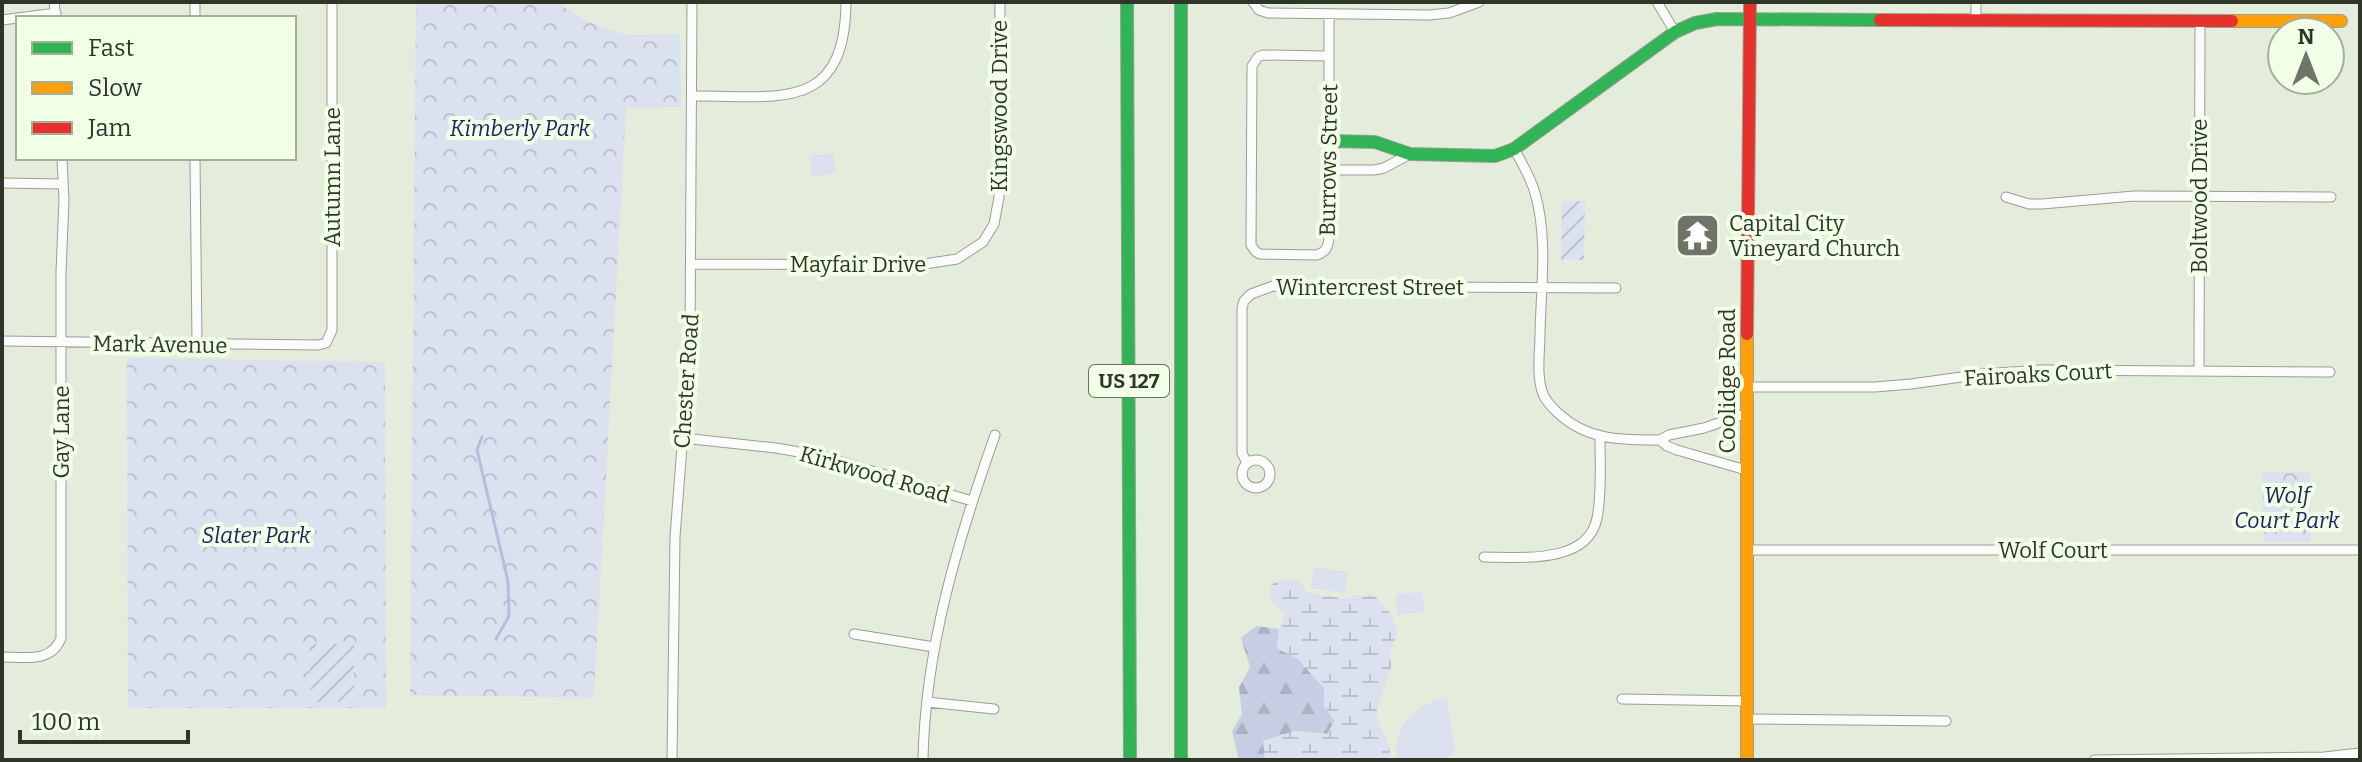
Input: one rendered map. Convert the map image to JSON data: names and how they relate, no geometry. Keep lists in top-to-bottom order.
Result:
{
  "streets": {
    "main road": ["US 127", "Coolidge Road"],
    "street": [
      "Kingswood Drive",
      "Burrows Street",
      "Autumn Lane",
      "Boltwood Drive",
      "Mayfair Drive",
      "Wintercrest Street",
      "Mark Avenue",
      "Fairoaks Court",
      "Chester Road",
      "Gay Lane",
      "Kirkwood Road",
      "Wolf Court"
    ]
  },
  "crossings": [
    ["Kingswood Drive", "Mayfair Drive"],
    ["Autumn Lane", "Mark Avenue"],
    ["Boltwood Drive", "Fairoaks Court"],
    ["Mayfair Drive", "Chester Road"],
    ["Mark Avenue", "Gay Lane"],
    ["Fairoaks Court", "Coolidge Road"],
    ["Chester Road", "Kirkwood Road"],
    ["Coolidge Road", "Wolf Court"]
  ],
  "parks": ["Kimberly Park", "Wolf Court Park", "Slater Park"],
  "places": {
    "temple": ["Capital City Vineyard Church"]
  },
  "legend": ["Fast", "Slow", "Jam"],
  "scale_bar": "100 m",
  "north": "top"
}
